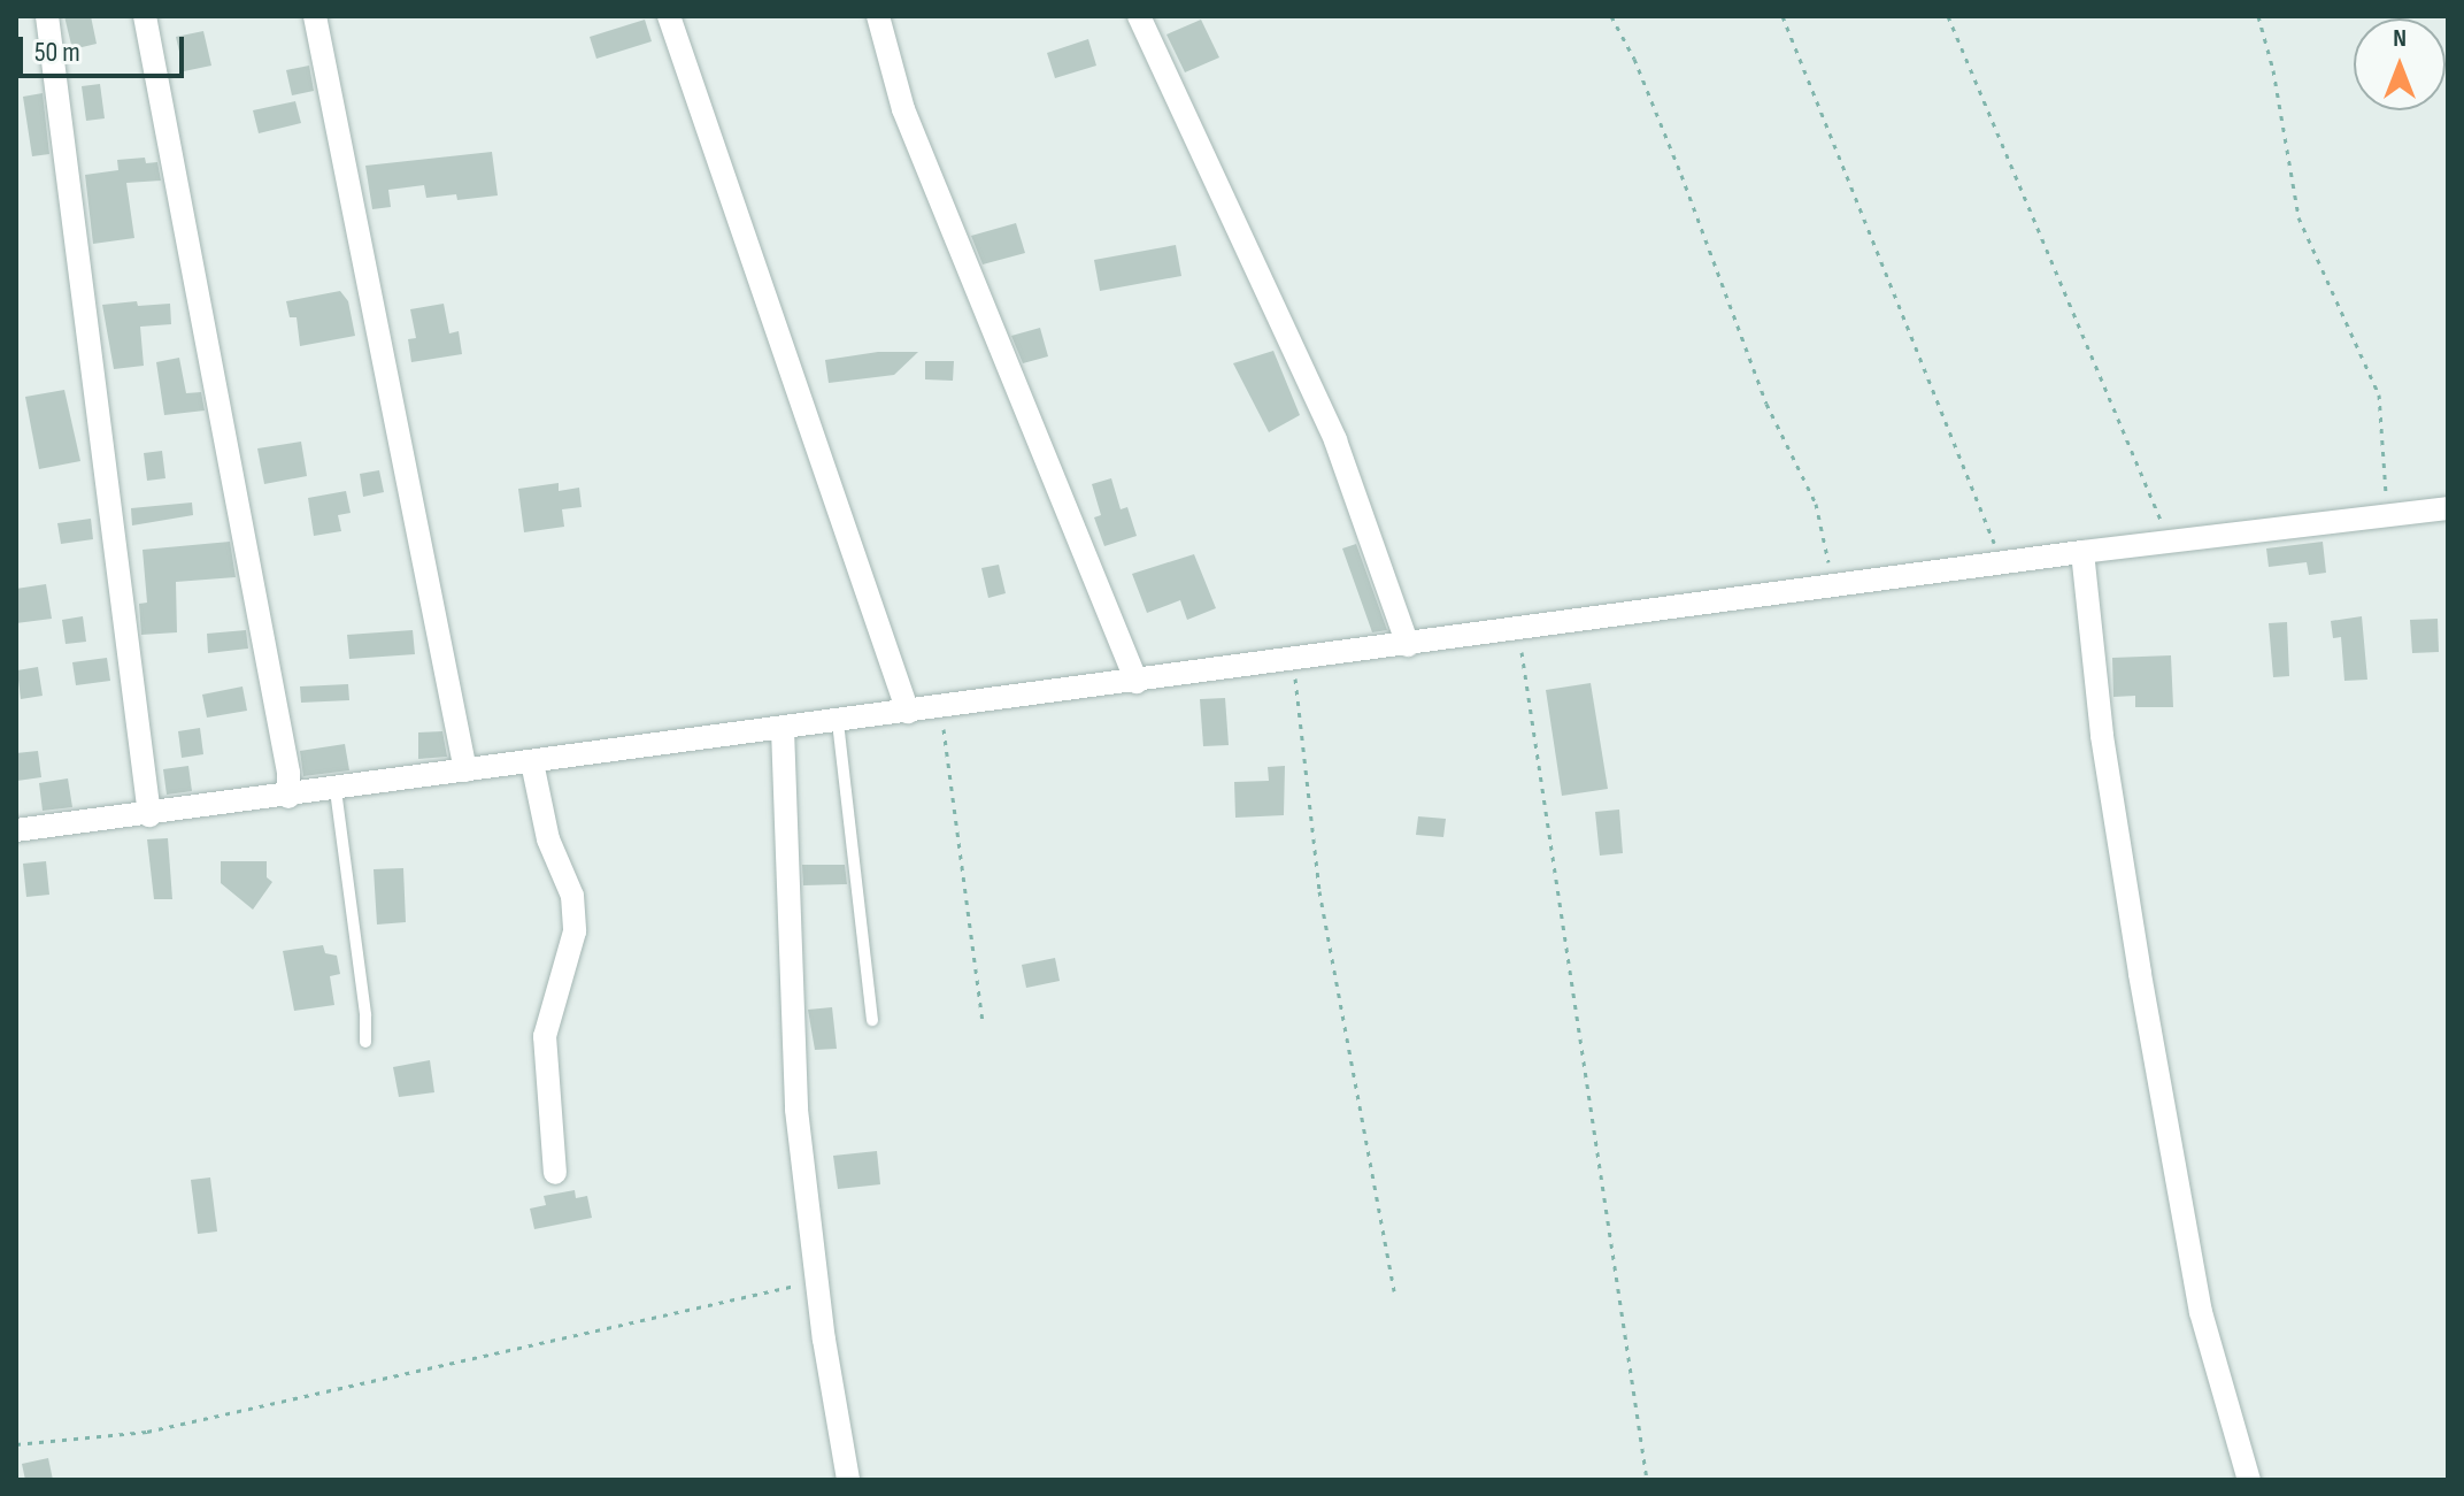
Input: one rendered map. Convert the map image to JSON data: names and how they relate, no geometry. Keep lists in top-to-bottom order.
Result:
{
  "scale_bar": "50 m",
  "north": "top"
}
